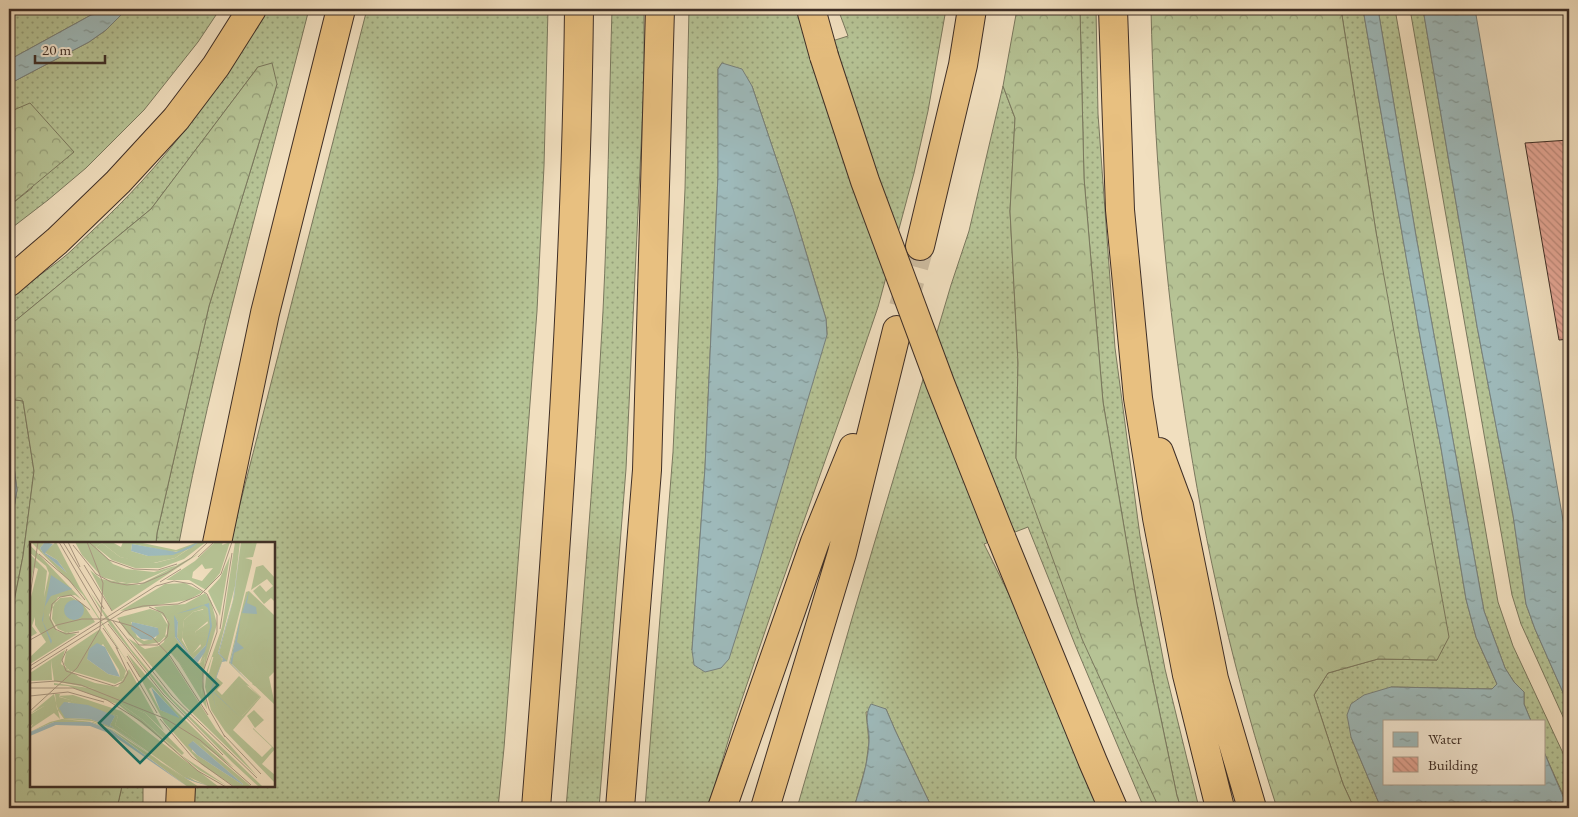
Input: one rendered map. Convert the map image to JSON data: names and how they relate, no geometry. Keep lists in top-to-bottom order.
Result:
{
  "legend": ["Water", "Building"],
  "scale_bar": "20 m"
}
